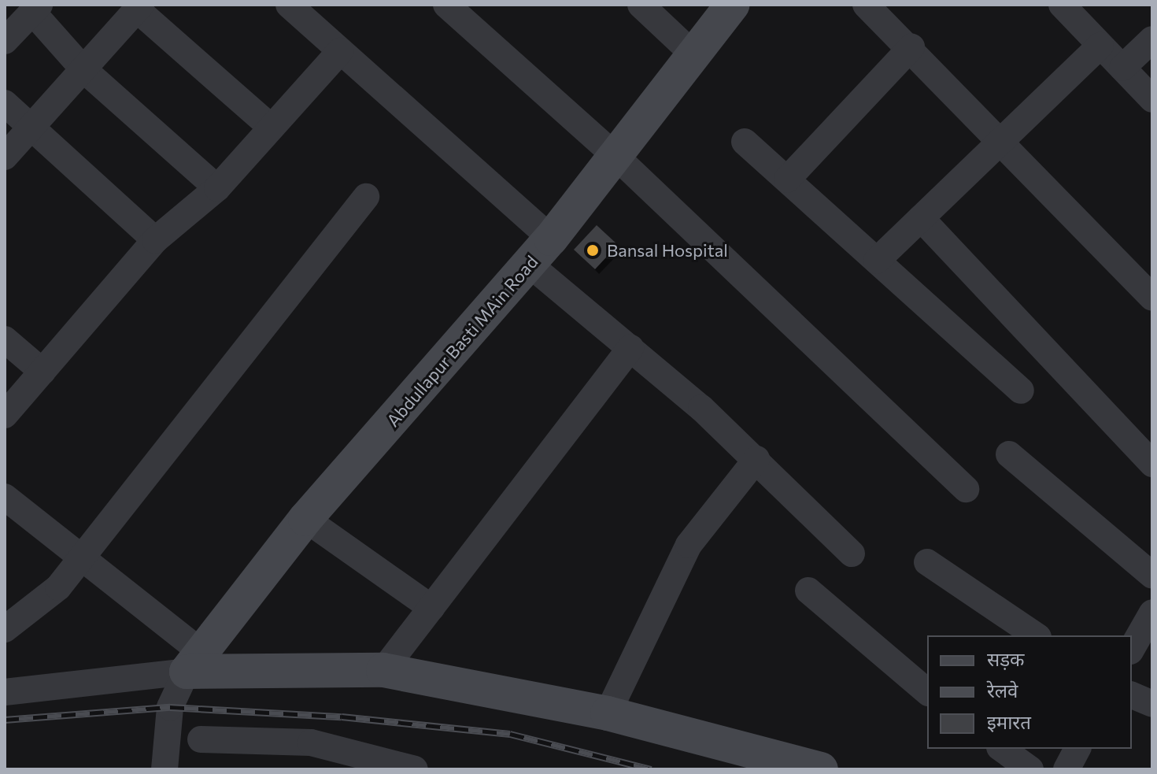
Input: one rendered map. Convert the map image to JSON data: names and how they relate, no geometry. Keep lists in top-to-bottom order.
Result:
{
  "streets": {
    "street": ["Abdullapur Basti MAin Road"]
  },
  "places": ["Bansal Hospital"],
  "legend": ["सड़क", "रेलवे", "इमारत"]
}
